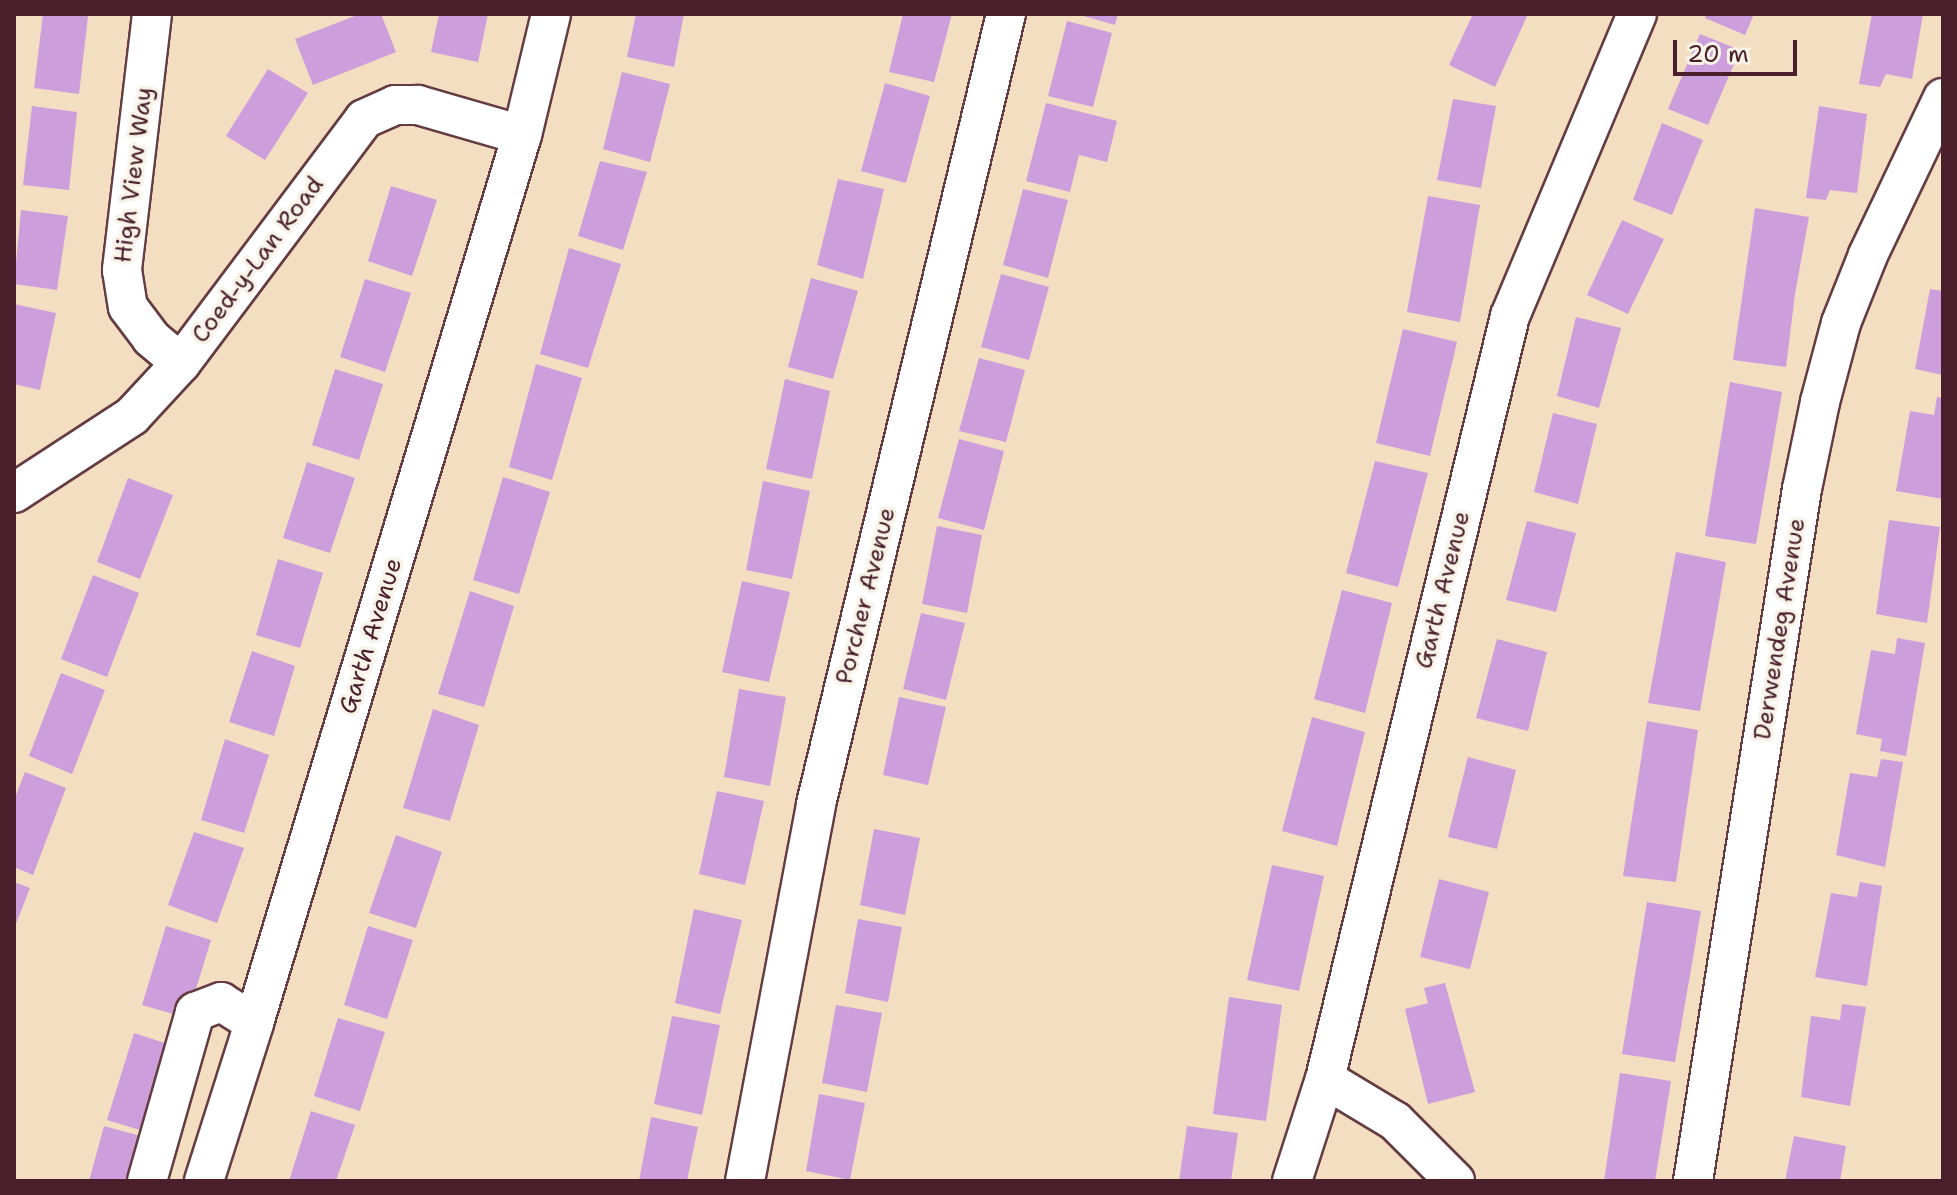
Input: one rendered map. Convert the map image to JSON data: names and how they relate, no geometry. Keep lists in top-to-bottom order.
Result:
{
  "streets": {
    "street": [
      "High View Way",
      "Coed-y-Lan Road",
      "Garth Avenue",
      "Porcher Avenue",
      "Derwendeg Avenue"
    ]
  },
  "crossings": [
    ["High View Way", "Coed-y-Lan Road"],
    ["Coed-y-Lan Road", "Garth Avenue"]
  ],
  "scale_bar": "20 m"
}
